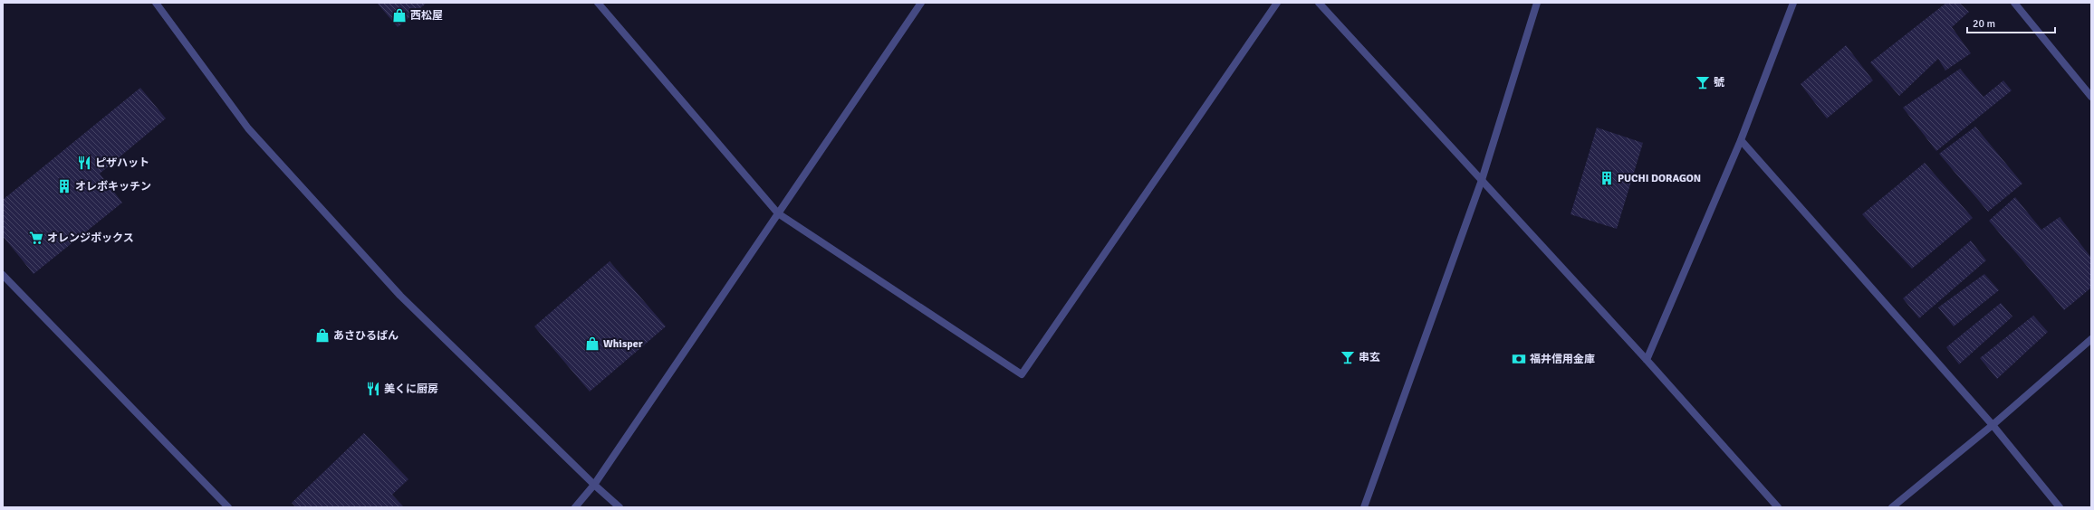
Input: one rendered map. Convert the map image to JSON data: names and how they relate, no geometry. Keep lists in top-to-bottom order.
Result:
{
  "places": {
    "shop": ["西松屋", "あさひるぱん", "Whisper"],
    "bar": ["號", "串玄"],
    "restaurant": ["ピザハット", "美くに厨房"],
    "building": ["PUCHI DORAGON", "オレボキッチン"],
    "supermarket": ["オレンジボックス"],
    "bank": ["福井信用金庫"]
  },
  "scale_bar": "20 m"
}
